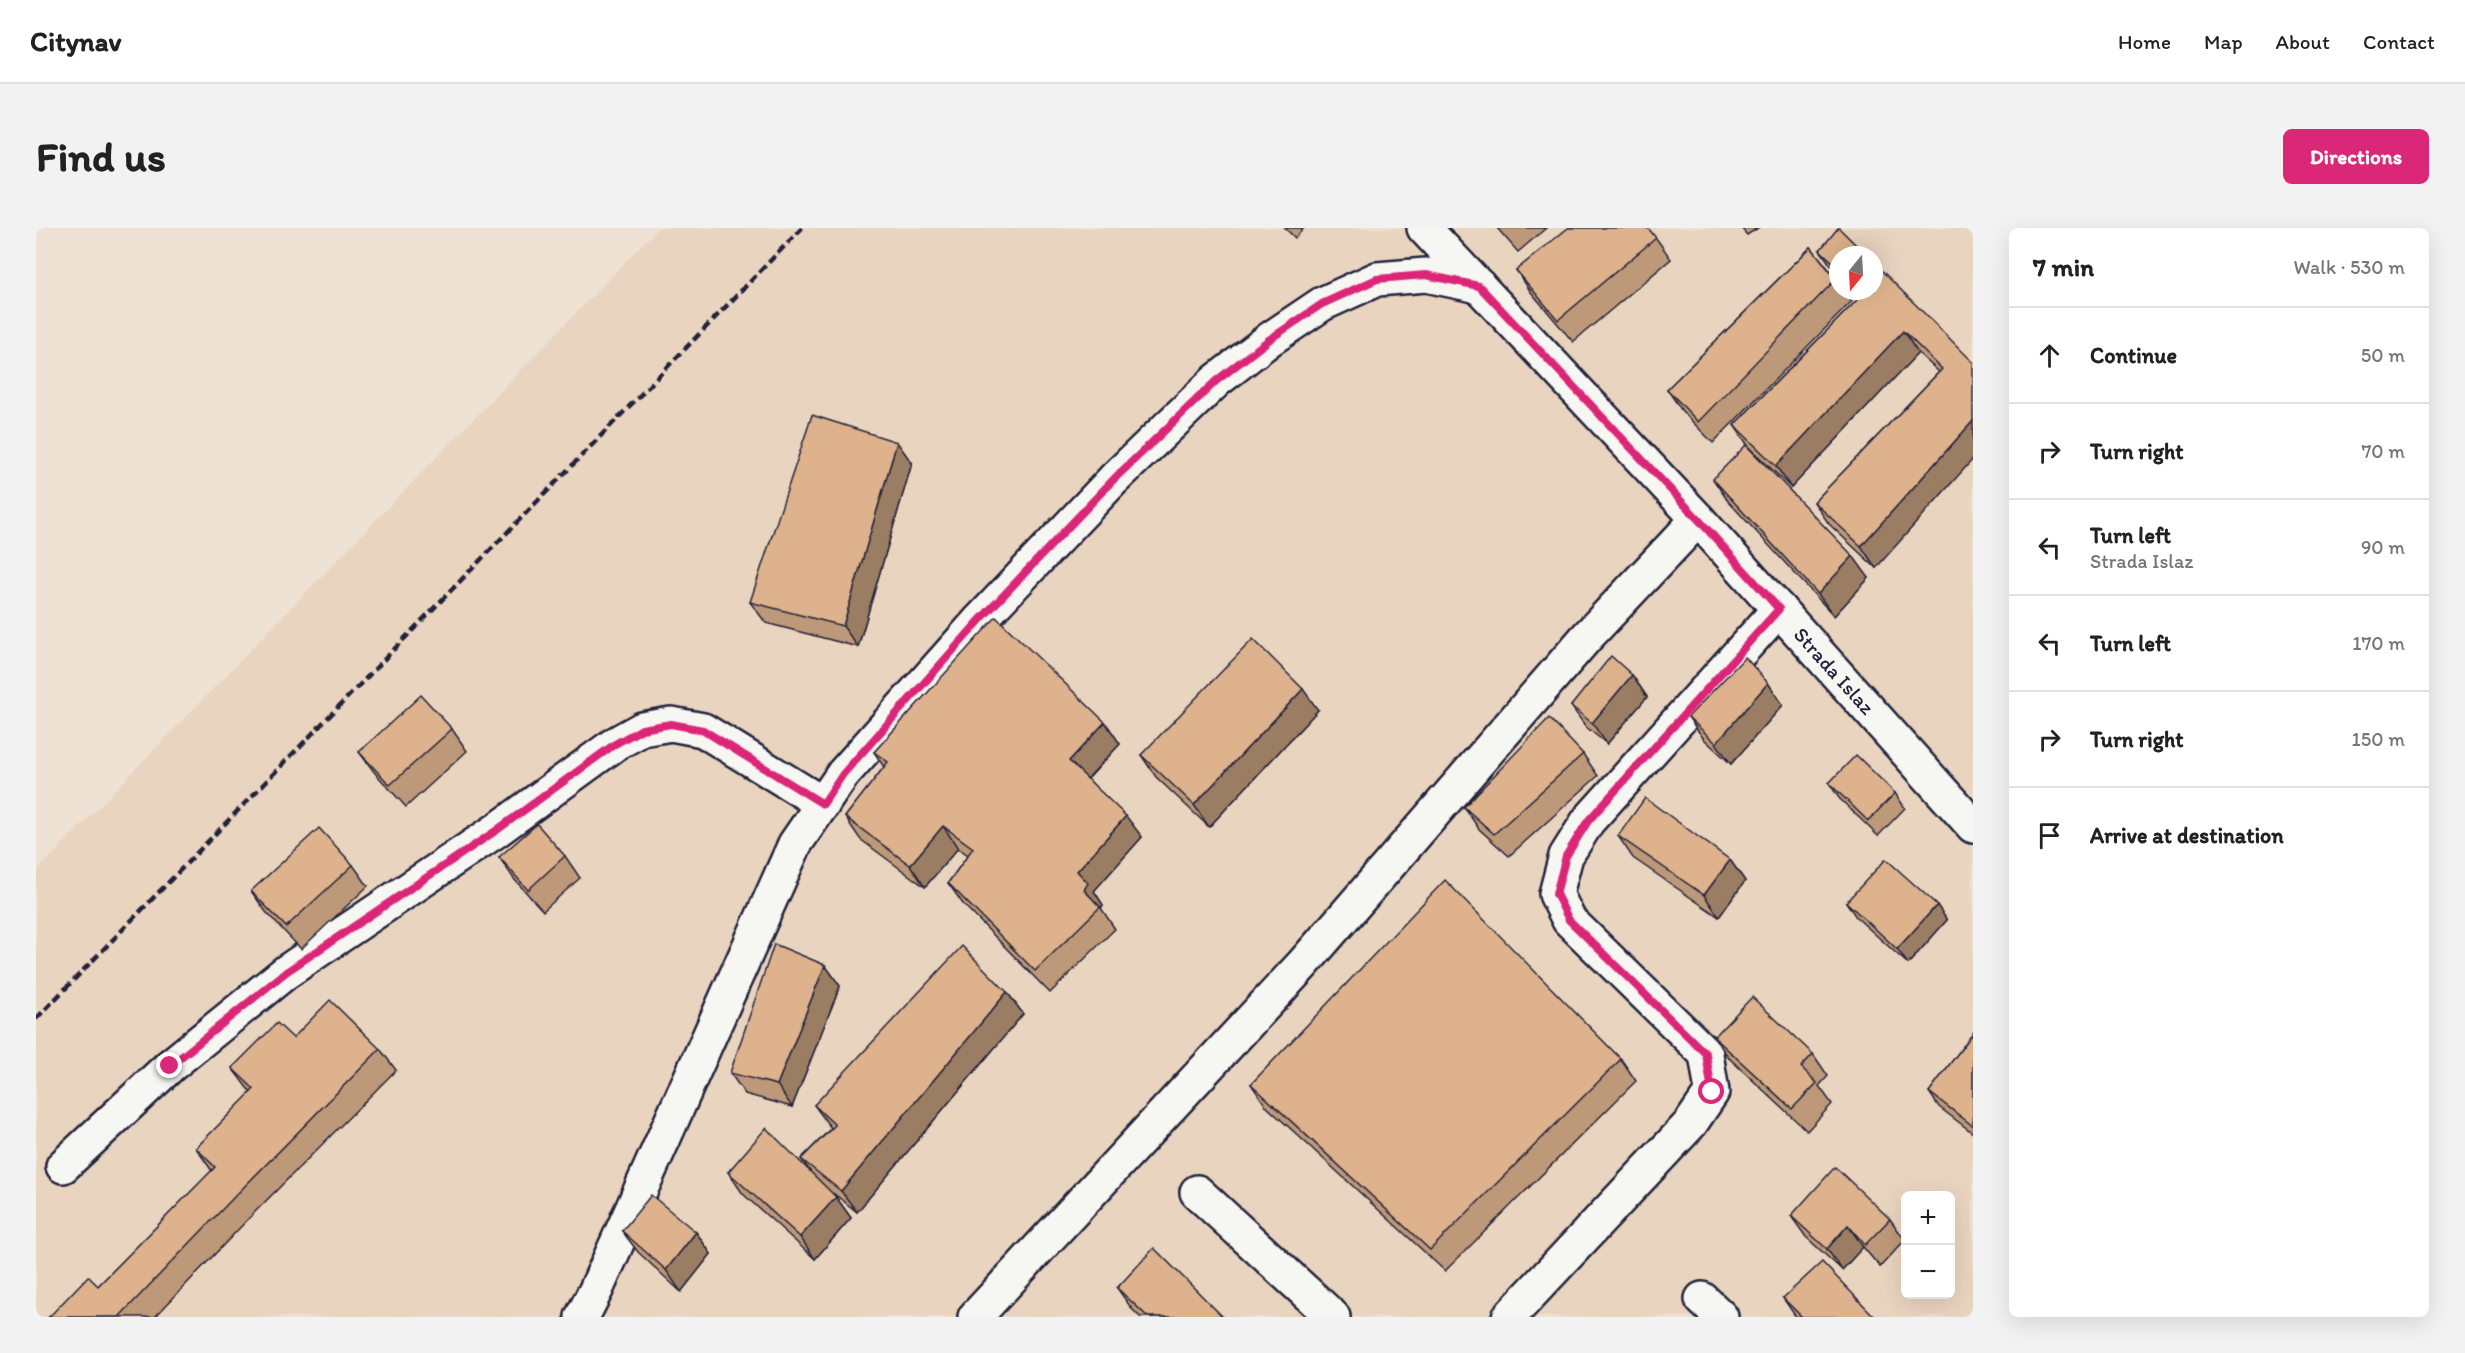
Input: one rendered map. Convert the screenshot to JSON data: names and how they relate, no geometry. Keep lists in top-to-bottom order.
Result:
{
  "streets": {
    "street": ["Strada Islaz"]
  },
  "north": "bottom",
  "page": {
    "header": "Citynav",
    "nav": [
      "Home",
      "Map",
      "About",
      "Contact"
    ],
    "buttons": "Directions",
    "title": "Find us",
    "heading": ["7 min", "Walk · 530 m"],
    "list": [
      ["Continue", "50 m"],
      ["Turn right", "70 m"],
      ["Turn left", "Strada Islaz", "90 m"],
      ["Turn left", "170 m"],
      ["Turn right", "150 m"],
      "Arrive at destination"
    ],
    "map_buttons": ["+", "−"]
  }
}
